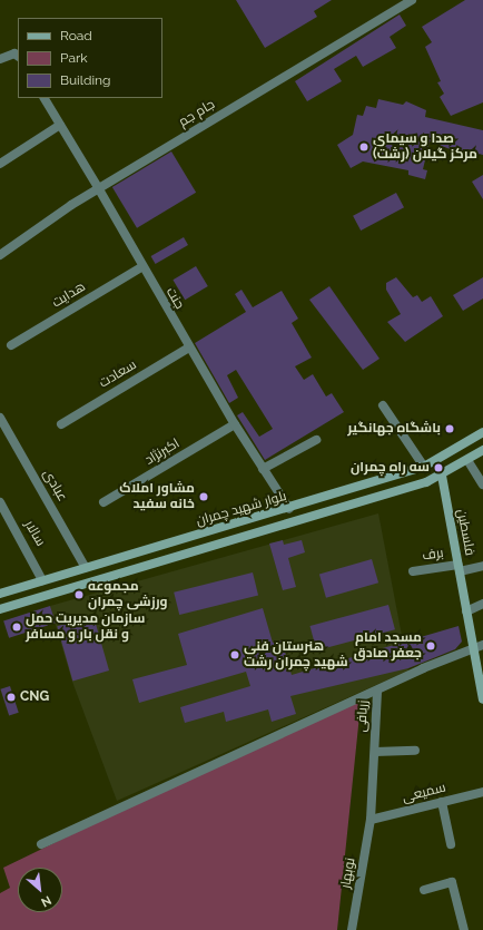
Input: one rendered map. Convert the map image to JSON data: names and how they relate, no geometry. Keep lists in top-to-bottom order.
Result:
{
  "streets": {
    "main road": ["بلوار شهید چمران", "فلسطین"],
    "street": [
      "جام جم",
      "هدایت",
      "جنت",
      "سعادت",
      "اکبرنژاد",
      "عبادی",
      "سالار",
      "برف",
      "زربافی",
      "سمیعی",
      "نوبهار"
    ]
  },
  "crossings": [
    ["جام جم", "جنت"],
    ["هدایت", "جنت"],
    ["جنت", "سعادت"],
    ["جنت", "اکبرنژاد"],
    ["جنت", "بلوار شهید چمران"],
    ["عبادی", "بلوار شهید چمران"],
    ["بلوار شهید چمران", "سالار"],
    ["فلسطین", "برف"],
    ["فلسطین", "زربافی"],
    ["زربافی", "سمیعی"],
    ["زربافی", "نوبهار"],
    ["سمیعی", "نوبهار"]
  ],
  "places": [
    "صدا و سیمای مرکز گیلان (رشت)",
    "باشگاه جهانگیر",
    "سه راه چمران",
    "مشاور املاک خانه سفید",
    "مجموعه ورزشی چمران",
    "سازمان مدیریت حمل و نقل بار و مسافر",
    "مسجد امام جعفر صادق",
    "هنرستان فنی شهید چمران رشت",
    "CNG"
  ],
  "legend": ["Road", "Park", "Building"],
  "north": "bottom right"
}
